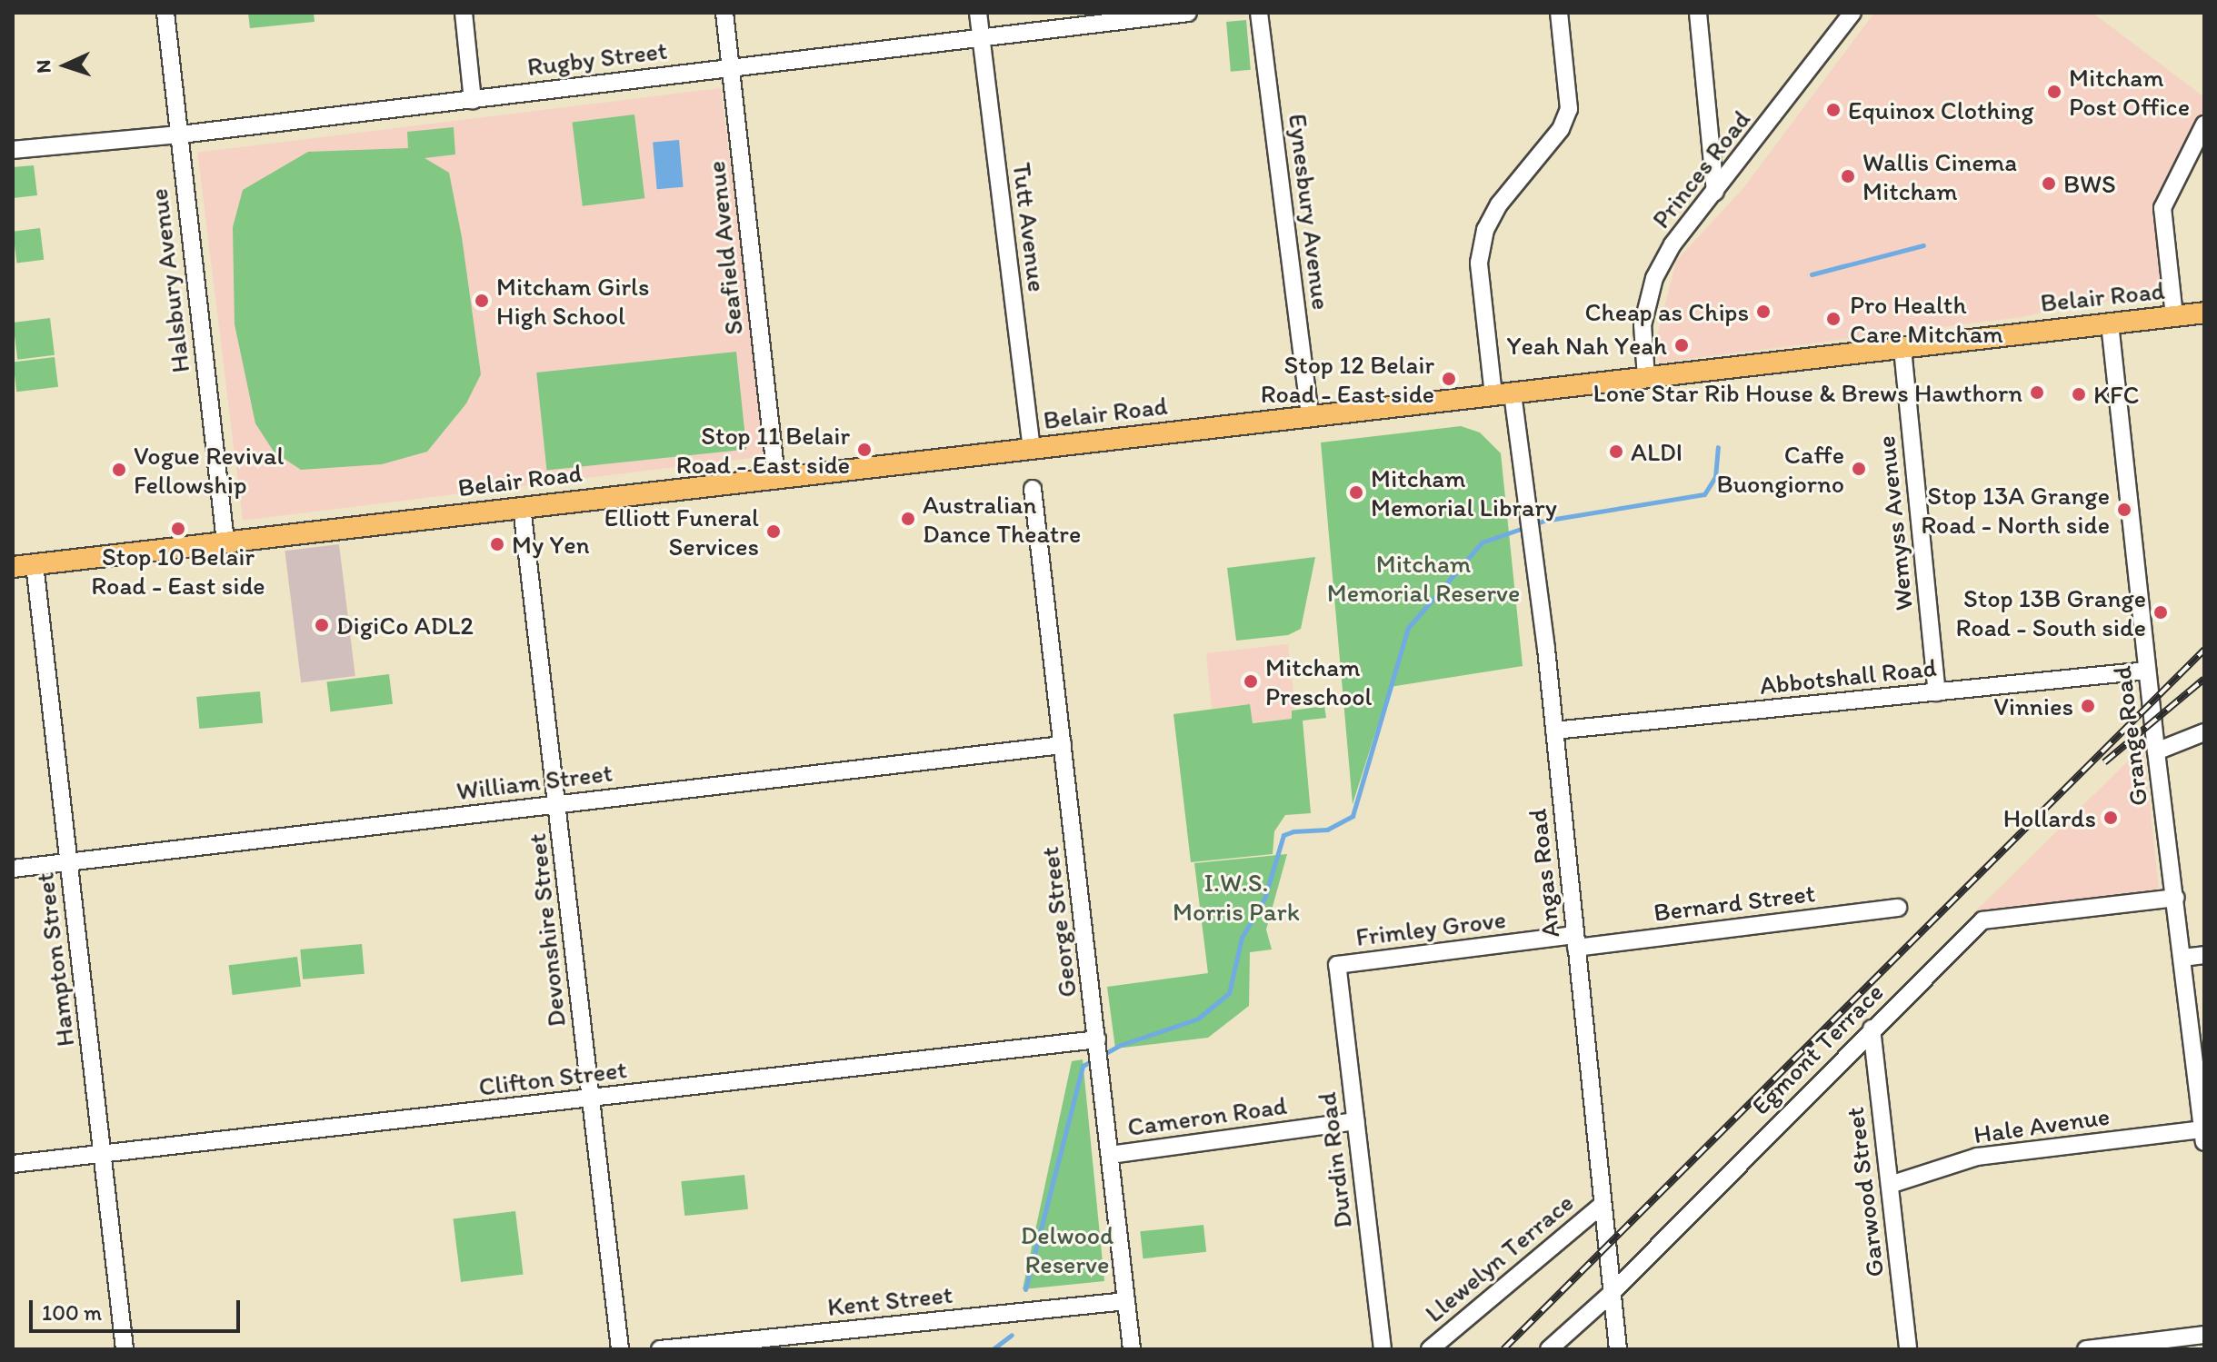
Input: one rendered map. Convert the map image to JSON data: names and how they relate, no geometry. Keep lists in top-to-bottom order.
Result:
{
  "streets": {
    "main road": ["Belair Road"],
    "street": [
      "Rugby Street",
      "Princes Road",
      "Eynesbury Avenue",
      "Tutt Avenue",
      "Seafield Avenue",
      "Halsbury Avenue",
      "Wemyss Avenue",
      "Abbotshall Road",
      "Grange Road",
      "William Street",
      "Angas Road",
      "Bernard Street",
      "George Street",
      "Frimley Grove",
      "Devonshire Street",
      "Hampton Street",
      "Egmont Terrace",
      "Clifton Street",
      "Cameron Road",
      "Hale Avenue",
      "Durdin Road",
      "Garwood Street",
      "Llewelyn Terrace",
      "Kent Street"
    ]
  },
  "crossings": [
    ["Rugby Street", "Tutt Avenue"],
    ["Rugby Street", "Seafield Avenue"],
    ["Rugby Street", "Halsbury Avenue"],
    ["Princes Road", "Belair Road"],
    ["Eynesbury Avenue", "Belair Road"],
    ["Tutt Avenue", "Belair Road"],
    ["Seafield Avenue", "Belair Road"],
    ["Halsbury Avenue", "Belair Road"],
    ["Belair Road", "Wemyss Avenue"],
    ["Belair Road", "Grange Road"],
    ["Belair Road", "Angas Road"],
    ["Belair Road", "Devonshire Street"],
    ["Belair Road", "Hampton Street"],
    ["Wemyss Avenue", "Abbotshall Road"],
    ["Abbotshall Road", "Grange Road"],
    ["Abbotshall Road", "Angas Road"],
    ["Grange Road", "Egmont Terrace"],
    ["Grange Road", "Hale Avenue"],
    ["William Street", "George Street"],
    ["William Street", "Devonshire Street"],
    ["William Street", "Hampton Street"],
    ["Angas Road", "Bernard Street"],
    ["Angas Road", "Frimley Grove"],
    ["Angas Road", "Egmont Terrace"],
    ["Angas Road", "Llewelyn Terrace"],
    ["Bernard Street", "Frimley Grove"],
    ["George Street", "Clifton Street"],
    ["George Street", "Cameron Road"],
    ["George Street", "Kent Street"],
    ["Frimley Grove", "Durdin Road"],
    ["Devonshire Street", "Clifton Street"],
    ["Hampton Street", "Clifton Street"],
    ["Egmont Terrace", "Garwood Street"],
    ["Cameron Road", "Durdin Road"],
    ["Hale Avenue", "Garwood Street"]
  ],
  "parks": ["Mitcham Memorial Reserve", "I.W.S. Morris Park", "Delwood Reserve"],
  "places": [
    "Mitcham Post Office",
    "Equinox Clothing",
    "Wallis Cinema Mitcham",
    "BWS",
    "Mitcham Girls High School",
    "Cheap as Chips",
    "Pro Health Care Mitcham",
    "Yeah Nah Yeah",
    "Stop 12 Belair Road - East side",
    "Lone Star Rib House & Brews Hawthorn",
    "KFC",
    "Stop 11 Belair Road - East side",
    "ALDI",
    "Caffe Buongiorno",
    "Vogue Revival Fellowship",
    "Mitcham Memorial Library",
    "Stop 13A Grange Road - North side",
    "Australian Dance Theatre",
    "Stop 10 Belair Road - East side",
    "Elliott Funeral Services",
    "My Yen",
    "Stop 13B Grange Road - South side",
    "DigiCo ADL2",
    "Mitcham Preschool",
    "Vinnies",
    "Hollards"
  ],
  "scale_bar": "100 m",
  "north": "left"
}
